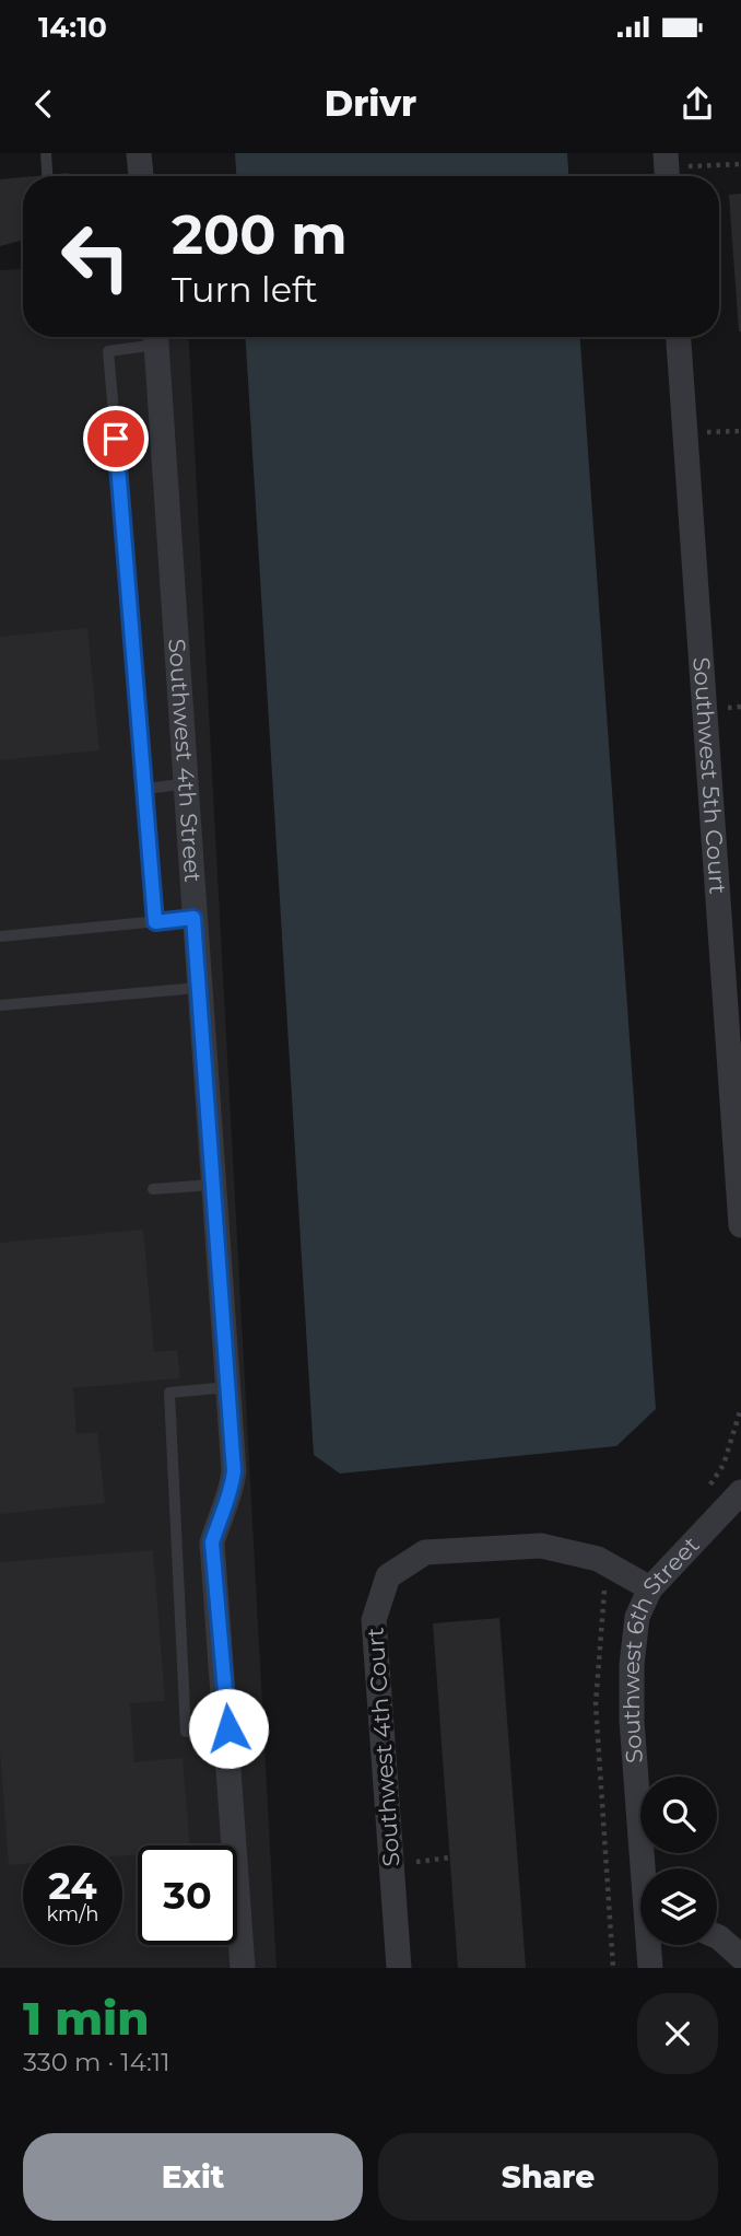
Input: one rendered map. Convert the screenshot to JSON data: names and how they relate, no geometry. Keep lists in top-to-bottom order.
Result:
{
  "streets": {
    "street": [
      "Southwest 4th Street",
      "Southwest 5th Court",
      "Southwest 6th Street",
      "Southwest 4th Court"
    ]
  },
  "crossings": [
    ["Southwest 6th Street", "Southwest 4th Court"]
  ],
  "page": {
    "status": "14:10",
    "header": "Drivr",
    "turn": ["200 m", "Turn left"],
    "speed": "24 km/h",
    "limit": "30",
    "heading": ["1 min", "330 m · 14:11"],
    "buttons": ["Exit", "Share"]
  }
}
